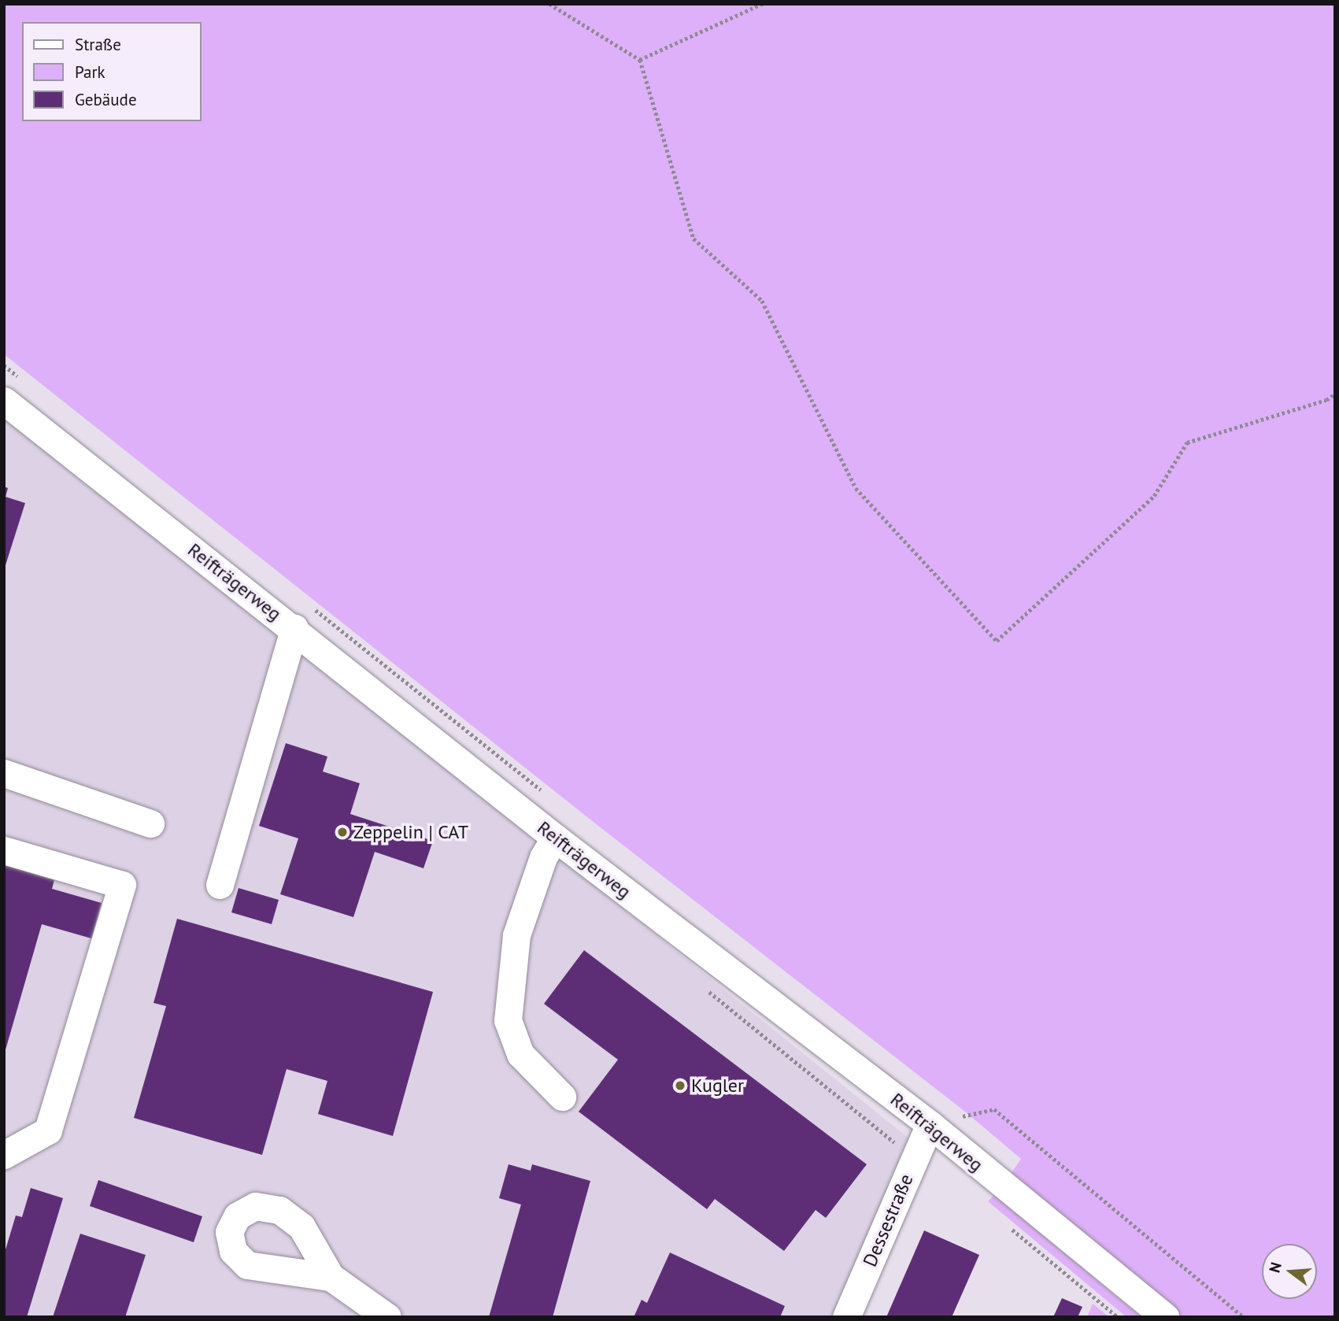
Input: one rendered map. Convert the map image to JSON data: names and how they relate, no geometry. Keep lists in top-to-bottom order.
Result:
{
  "streets": {
    "street": ["Reifträgerweg", "Dessestraße"]
  },
  "crossings": [
    ["Reifträgerweg", "Dessestraße"]
  ],
  "places": ["Zeppelin | CAT", "Kugler"],
  "legend": ["Straße", "Park", "Gebäude"],
  "north": "left"
}
